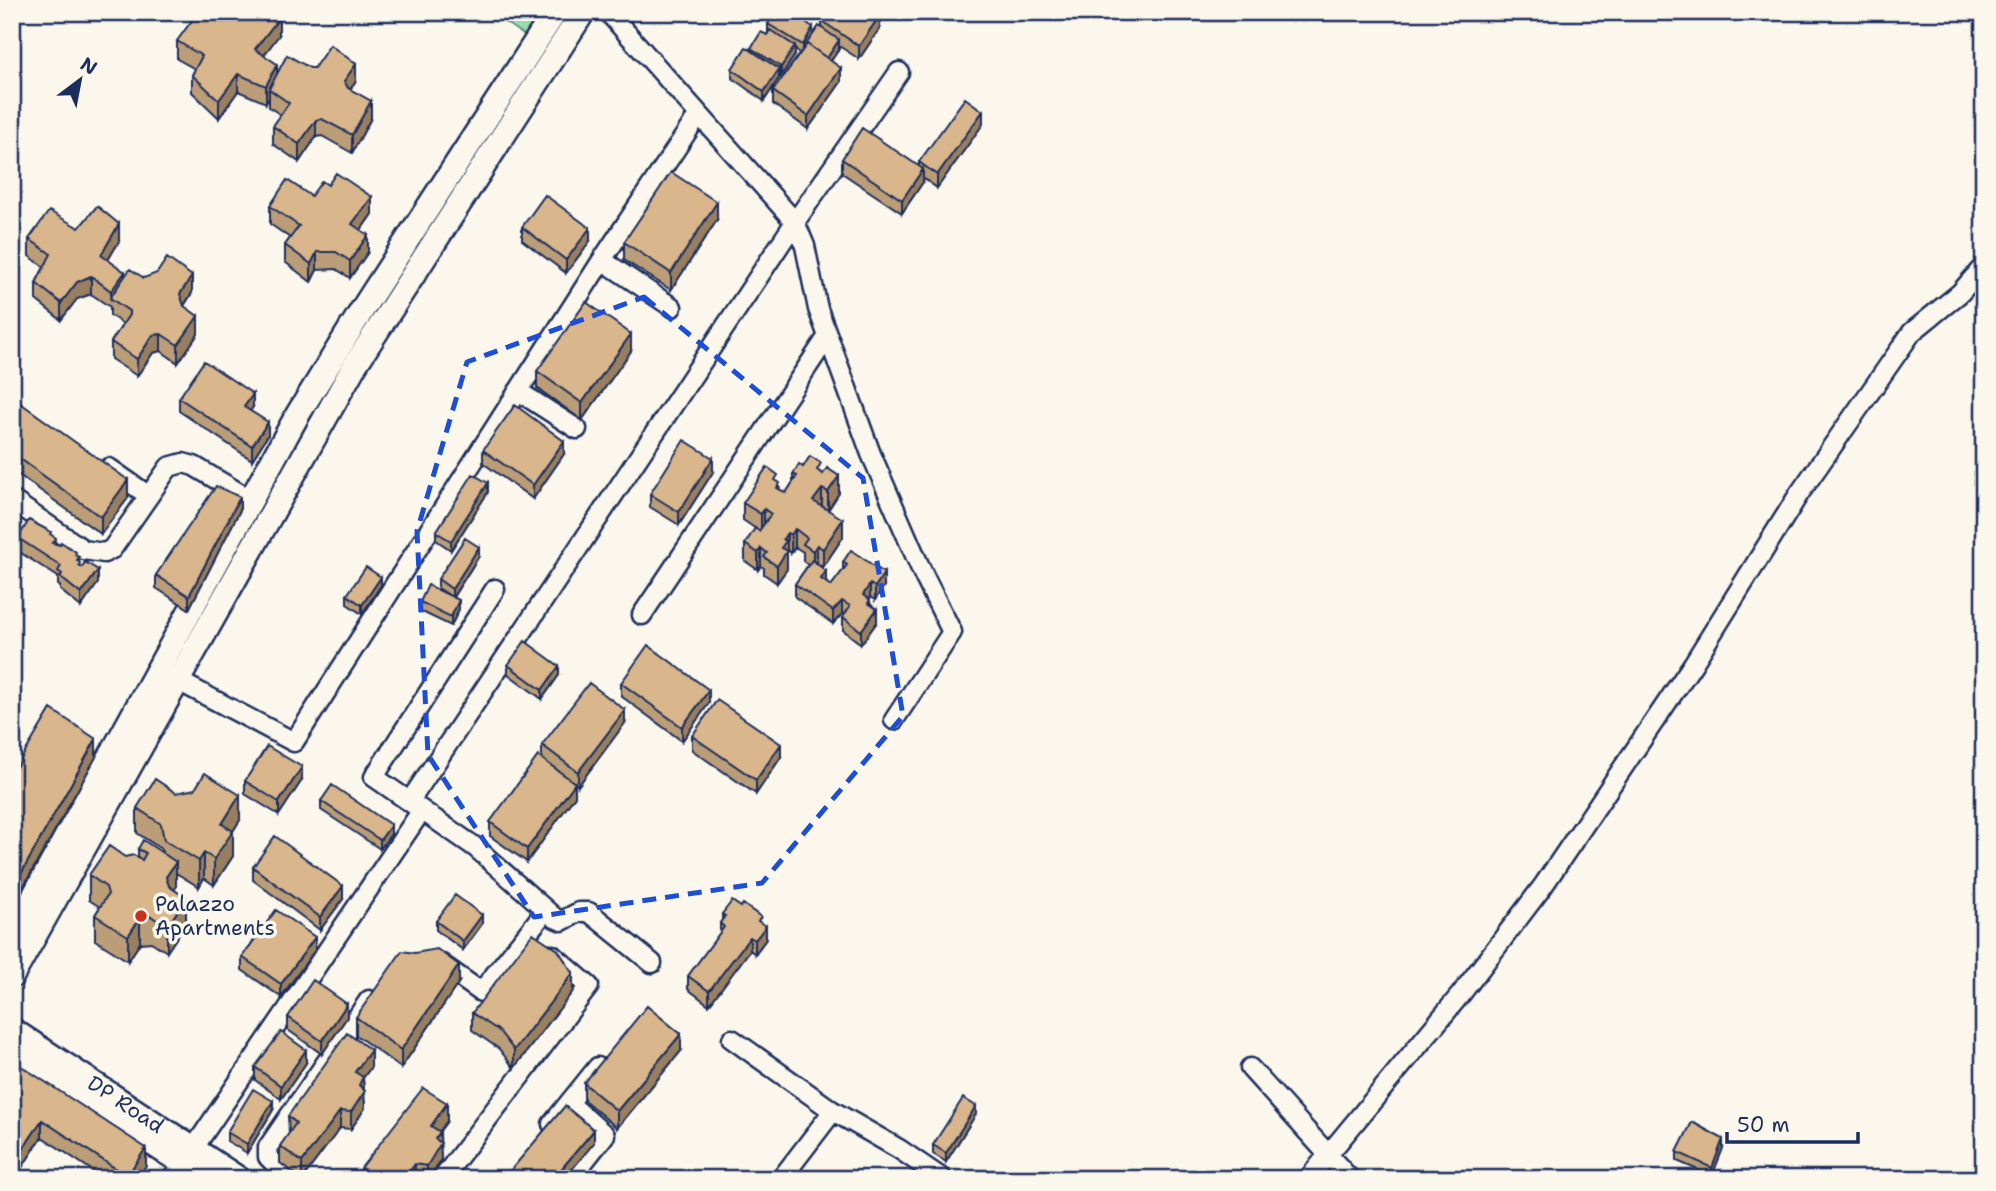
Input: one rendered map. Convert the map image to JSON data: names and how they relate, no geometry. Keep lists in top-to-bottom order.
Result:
{
  "streets": {
    "street": ["DP Road"]
  },
  "places": ["Palazzo Apartments"],
  "scale_bar": "50 m",
  "north": "top right"
}
